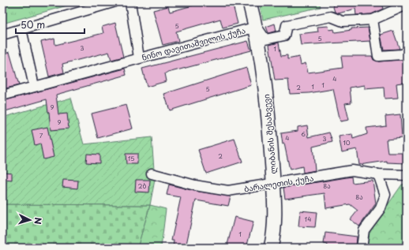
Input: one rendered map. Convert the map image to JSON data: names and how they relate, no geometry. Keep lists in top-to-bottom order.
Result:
{
  "streets": {
    "street": ["ნინო დავითაშვილის ქუჩა", "ლიბანის შესახვევი", "ბარალეთის ქუჩა"]
  },
  "crossings": [
    ["ნინო დავითაშვილის ქუჩა", "ლიბანის შესახვევი"],
    ["ლიბანის შესახვევი", "ბარალეთის ქუჩა"]
  ],
  "house_numbers": [
    "5",
    "5",
    "3",
    "1",
    "4",
    "1",
    "1",
    "2",
    "5",
    "9",
    "9",
    "6",
    "7",
    "4",
    "3",
    "10",
    "2",
    "15",
    "2ბ",
    "8ა",
    "8ა",
    "14",
    "1"
  ],
  "scale_bar": "50 m",
  "north": "right"
}
